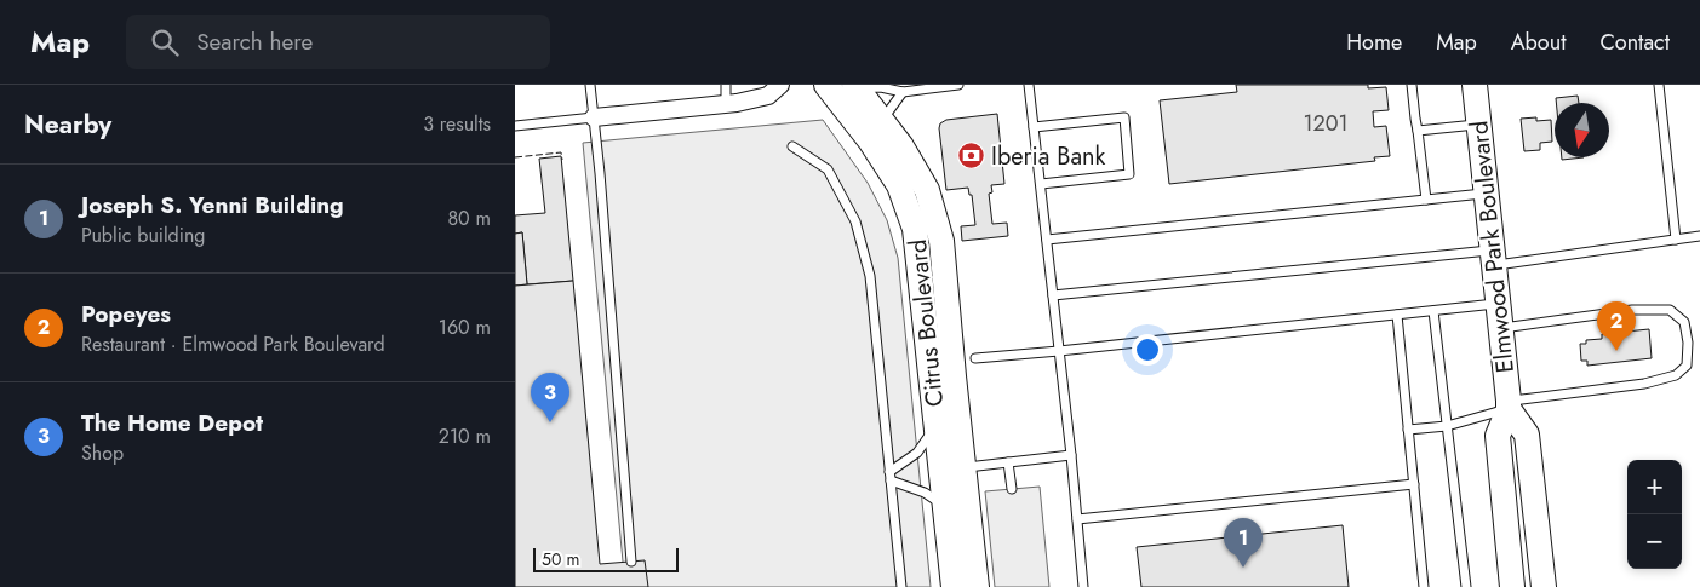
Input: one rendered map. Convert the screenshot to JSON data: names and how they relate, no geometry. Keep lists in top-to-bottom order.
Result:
{
  "streets": {
    "street": ["Elmwood Park Boulevard", "Citrus Boulevard"]
  },
  "places": {
    "bank": ["Iberia Bank"]
  },
  "house_numbers": ["1201"],
  "scale_bar": "50 m",
  "north": "bottom",
  "page": {
    "header": "Map",
    "search": "Search here",
    "nav": [
      "Home",
      "Map",
      "About",
      "Contact"
    ],
    "heading": ["Nearby", "3 results"],
    "list": [
      {
        "mark": "1",
        "name": "Joseph S. Yenni Building",
        "note": "Public building",
        "value": "80 m"
      },
      {
        "mark": "2",
        "name": "Popeyes",
        "note": "Restaurant · Elmwood Park Boulevard",
        "value": "160 m"
      },
      {
        "mark": "3",
        "name": "The Home Depot",
        "note": "Shop",
        "value": "210 m"
      }
    ],
    "pins": ["2", "3", "1"],
    "map_buttons": ["+", "−"],
    "scale": "50 m"
  }
}
